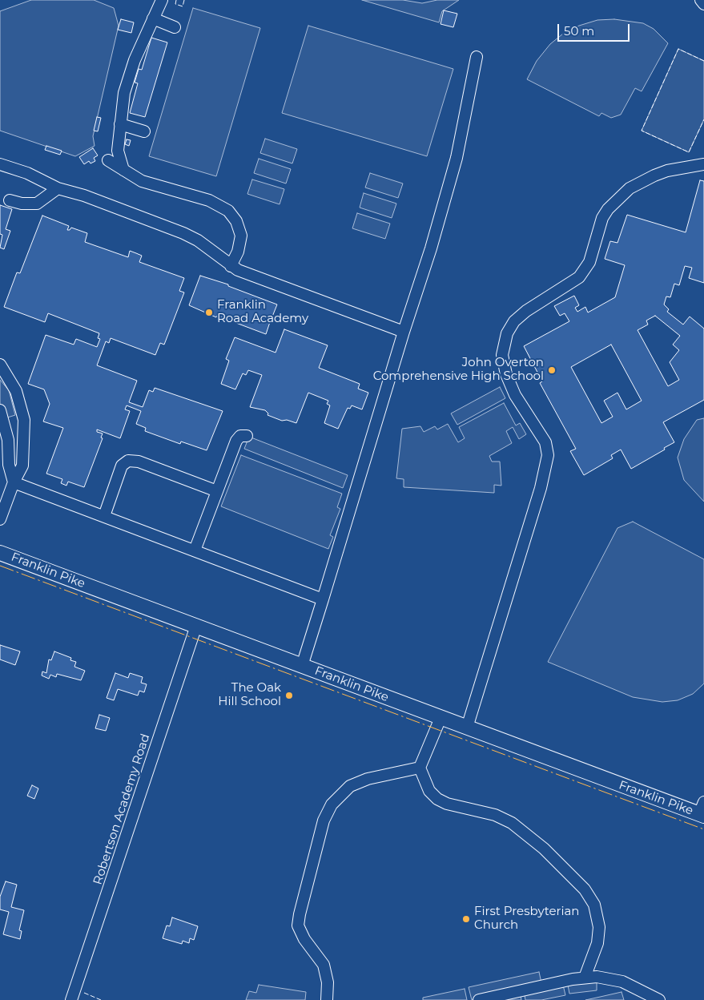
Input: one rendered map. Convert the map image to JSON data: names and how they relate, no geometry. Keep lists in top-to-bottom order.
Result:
{
  "streets": {
    "main road": ["Franklin Pike"],
    "street": ["Robertson Academy Road"]
  },
  "crossings": [
    ["Franklin Pike", "Robertson Academy Road"]
  ],
  "places": [
    "Franklin Road Academy",
    "John Overton Comprehensive High School",
    "The Oak Hill School",
    "First Presbyterian Church"
  ],
  "scale_bar": "50 m"
}
